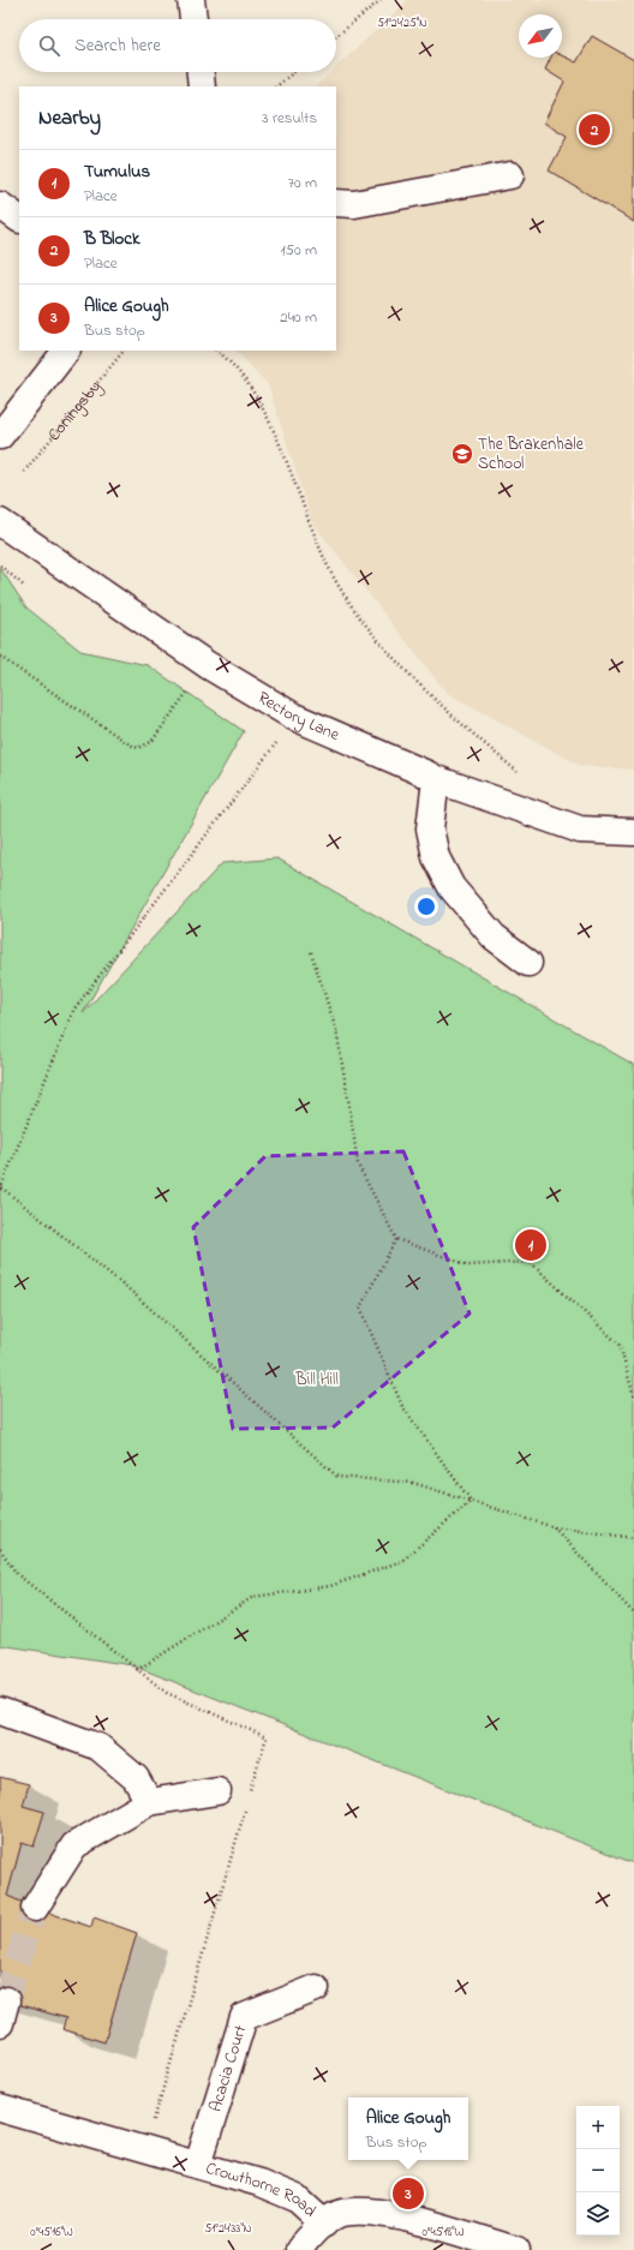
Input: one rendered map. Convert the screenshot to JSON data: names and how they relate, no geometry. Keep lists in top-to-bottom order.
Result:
{
  "streets": {
    "street": ["Rectory Lane", "Acacia Court", "Crowthorne Road"],
    "path": ["Coningsby"]
  },
  "crossings": [
    ["Acacia Court", "Crowthorne Road"]
  ],
  "parks": ["Bill Hill"],
  "places": {
    "school or university": ["The Brakenhale School"]
  },
  "north": "bottom left",
  "page": {
    "search": "Search here",
    "heading": ["Nearby", "3 results"],
    "pins": ["2", "1", "3"],
    "list": [
      {
        "mark": "1",
        "name": "Tumulus",
        "note": "Place",
        "value": "70 m"
      },
      {
        "mark": "2",
        "name": "B Block",
        "note": "Place",
        "value": "150 m"
      },
      {
        "mark": "3",
        "name": "Alice Gough",
        "note": "Bus stop",
        "value": "240 m"
      }
    ],
    "popup": ["Alice Gough", "Bus stop"],
    "map_buttons": ["+", "−"]
  },
  "coordinates": [
    "51°24'25\"N",
    "51°24'33\"N",
    "0°45'16\"W",
    "0°45'18\"W"
  ]
}
